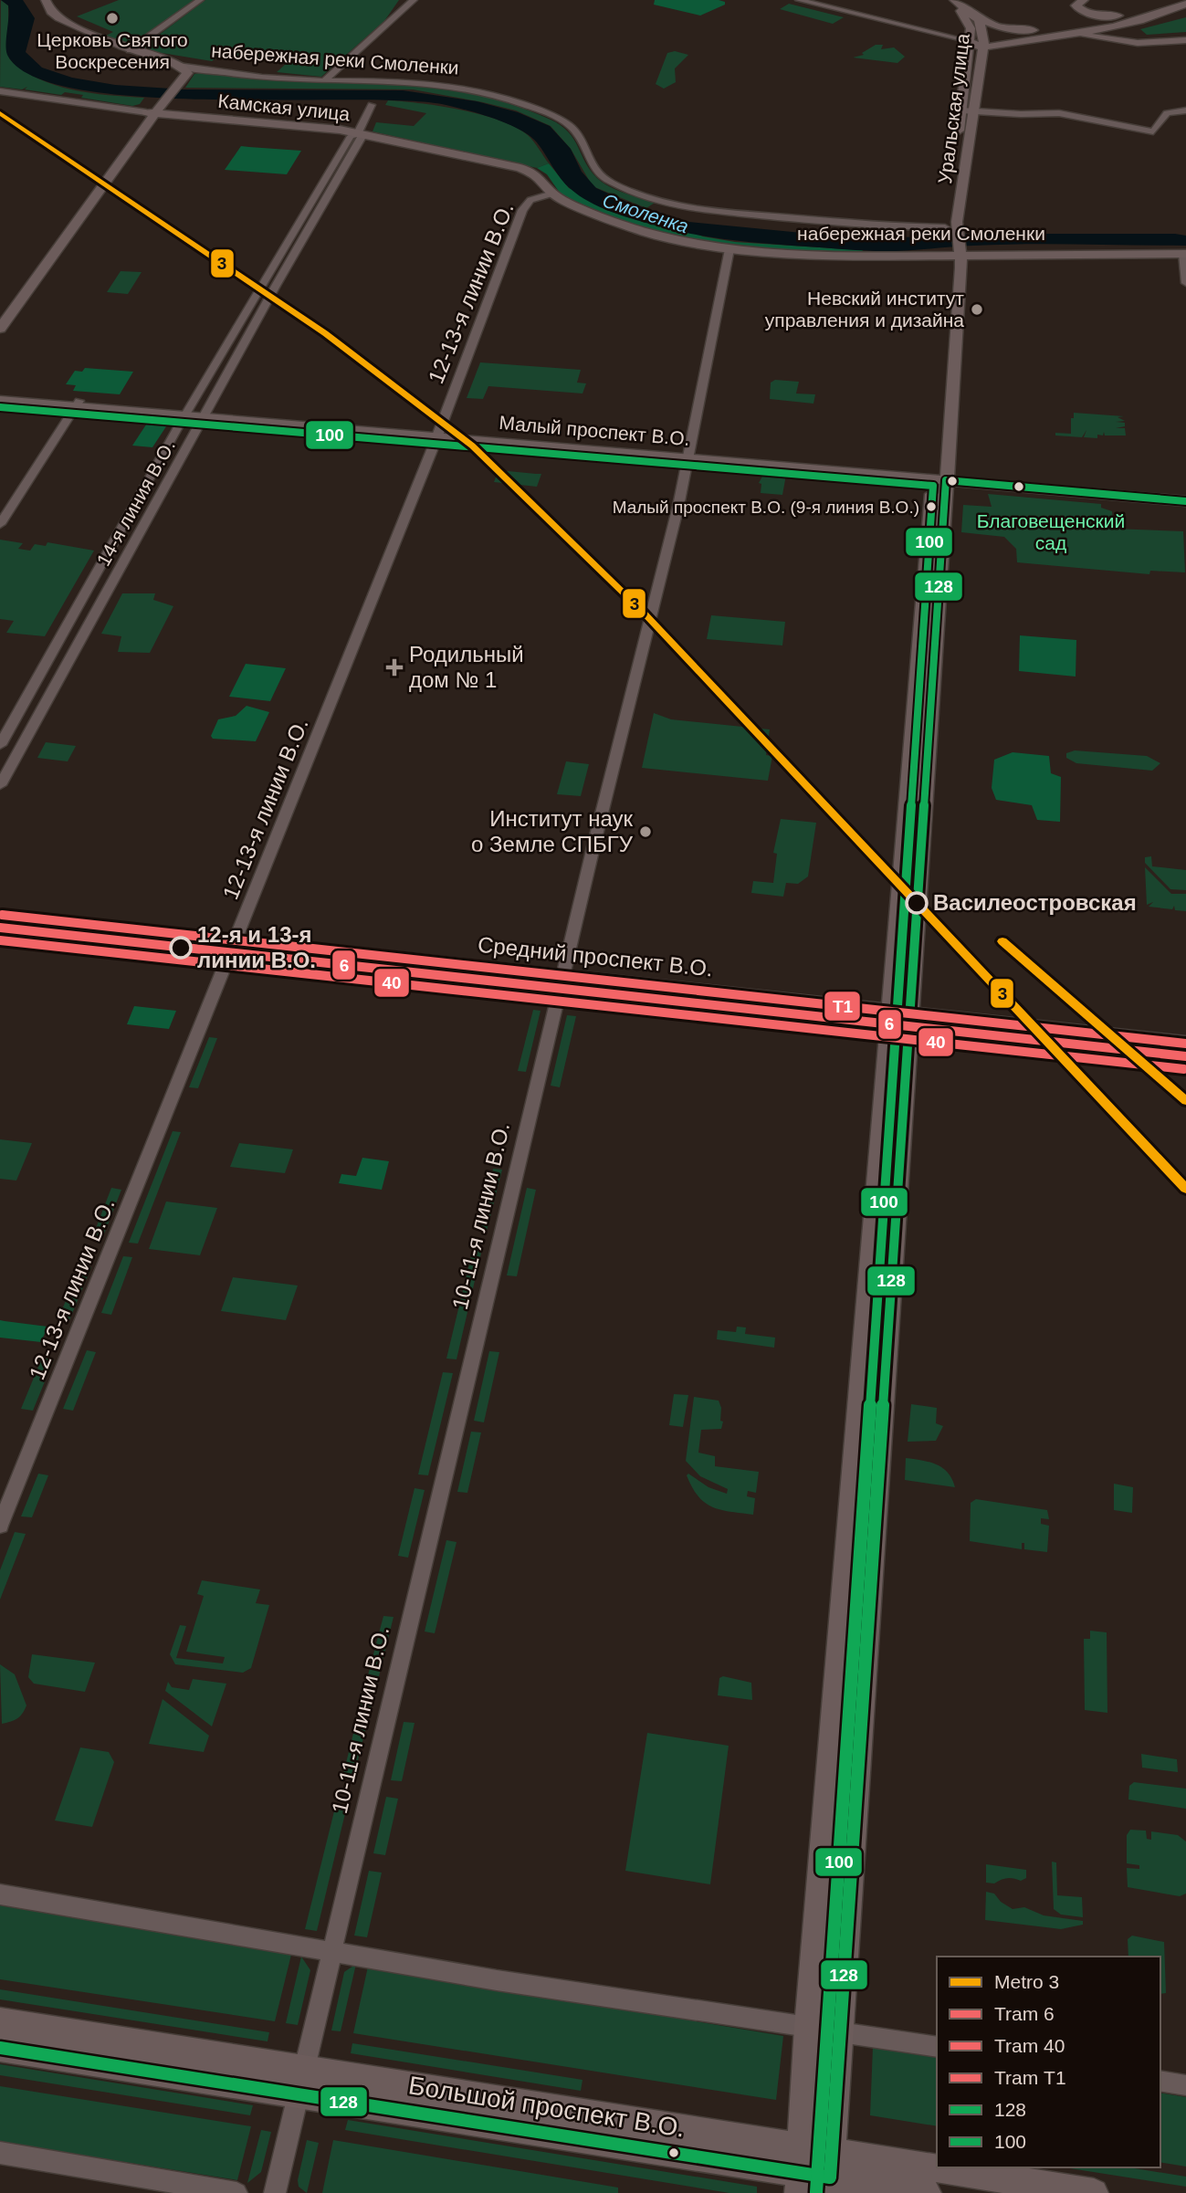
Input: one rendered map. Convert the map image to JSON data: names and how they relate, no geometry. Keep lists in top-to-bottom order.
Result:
{
  "streets": {
    "main road": [
      "набережная реки Смоленки",
      "Камская улица",
      "Уральская улица",
      "Малый проспект В.О.",
      "Средний проспект В.О.",
      "Большой проспект В.О."
    ],
    "street": ["12-13-я линии В.О.", "14-я линия В.О.", "10-11-я линии В.О."]
  },
  "crossings": [
    ["набережная реки Смоленки", "Камская улица"],
    ["набережная реки Смоленки", "Уральская улица"],
    ["набережная реки Смоленки", "12-13-я линии В.О."],
    ["набережная реки Смоленки", "10-11-я линии В.О."],
    ["Камская улица", "12-13-я линии В.О."],
    ["Камская улица", "14-я линия В.О."],
    ["12-13-я линии В.О.", "Малый проспект В.О."],
    ["12-13-я линии В.О.", "Средний проспект В.О."],
    ["Малый проспект В.О.", "14-я линия В.О."],
    ["Малый проспект В.О.", "10-11-я линии В.О."],
    ["Средний проспект В.О.", "10-11-я линии В.О."],
    ["10-11-я линии В.О.", "Большой проспект В.О."]
  ],
  "water": ["Смоленка"],
  "parks": ["Благовещенский сад"],
  "places": {
    "other": [
      "Церковь Святого Воскресения",
      "Невский институт управления и дизайна",
      "Малый проспект В.О. (9-я линия В.О.)",
      "Институт наук о Земле СПБГУ",
      "Василеостровская",
      "12-я и 13-я линии В.О."
    ],
    "health": ["Родильный дом № 1"]
  },
  "lines": [
    "metro line 3",
    "transit line 100",
    "transit line 128",
    "tram line Т1",
    "tram line 6",
    "tram line 40"
  ],
  "legend": [
    "Metro 3",
    "Tram 6",
    "Tram 40",
    "Tram Т1",
    "128",
    "100"
  ]
}
